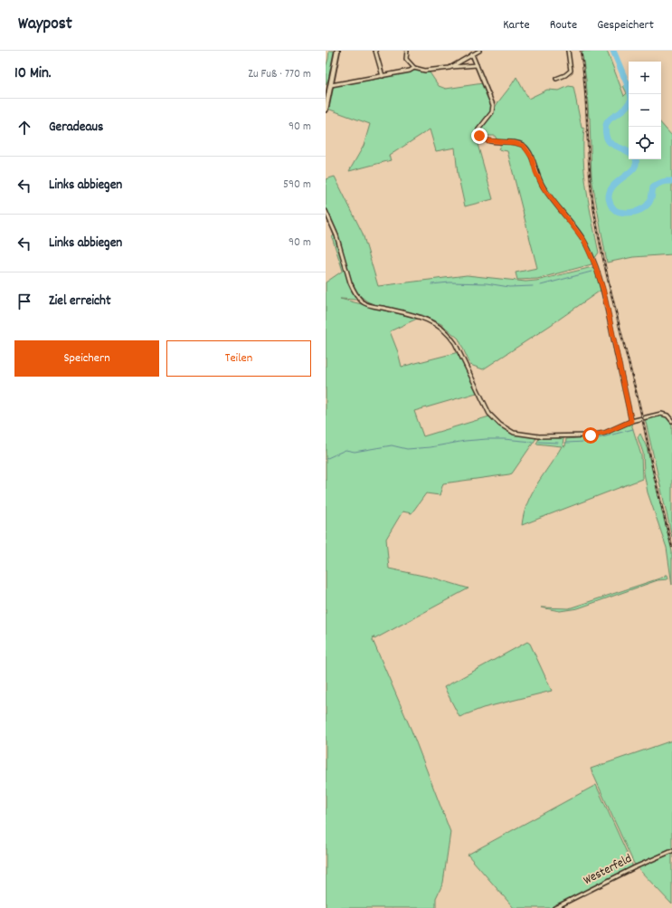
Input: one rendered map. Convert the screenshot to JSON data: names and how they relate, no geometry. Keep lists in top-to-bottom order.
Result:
{
  "streets": {
    "street": ["Westerfeld"]
  },
  "page": {
    "header": "Waypost",
    "nav": ["Karte", "Route", "Gespeichert"],
    "heading": ["10 Min.", "Zu Fuß · 770 m"],
    "map_buttons": ["+", "−"],
    "list": [
      ["Geradeaus", "90 m"],
      ["Links abbiegen", "590 m"],
      ["Links abbiegen", "90 m"],
      "Ziel erreicht"
    ],
    "buttons": ["Speichern", "Teilen"]
  }
}
